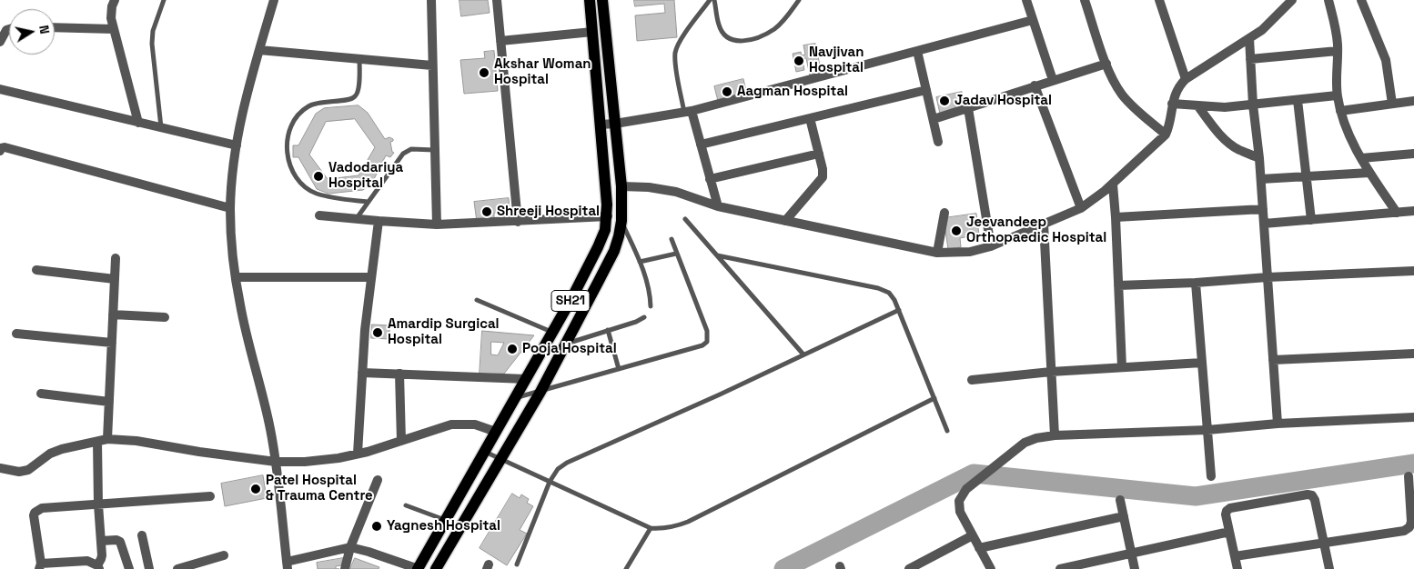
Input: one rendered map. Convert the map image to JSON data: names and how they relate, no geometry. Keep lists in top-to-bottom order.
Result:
{
  "streets": {
    "main road": ["SH21"]
  },
  "places": [
    "Navjivan Hospital",
    "Akshar Woman Hospital",
    "Aagman Hospital",
    "Jadav Hospital",
    "Vadodariya Hospital",
    "Shreeji Hospital",
    "Jeevandeep Orthopaedic Hospital",
    "Amardip Surgical Hospital",
    "Pooja Hospital",
    "Patel Hospital & Trauma Centre",
    "Yagnesh Hospital"
  ],
  "north": "right"
}
